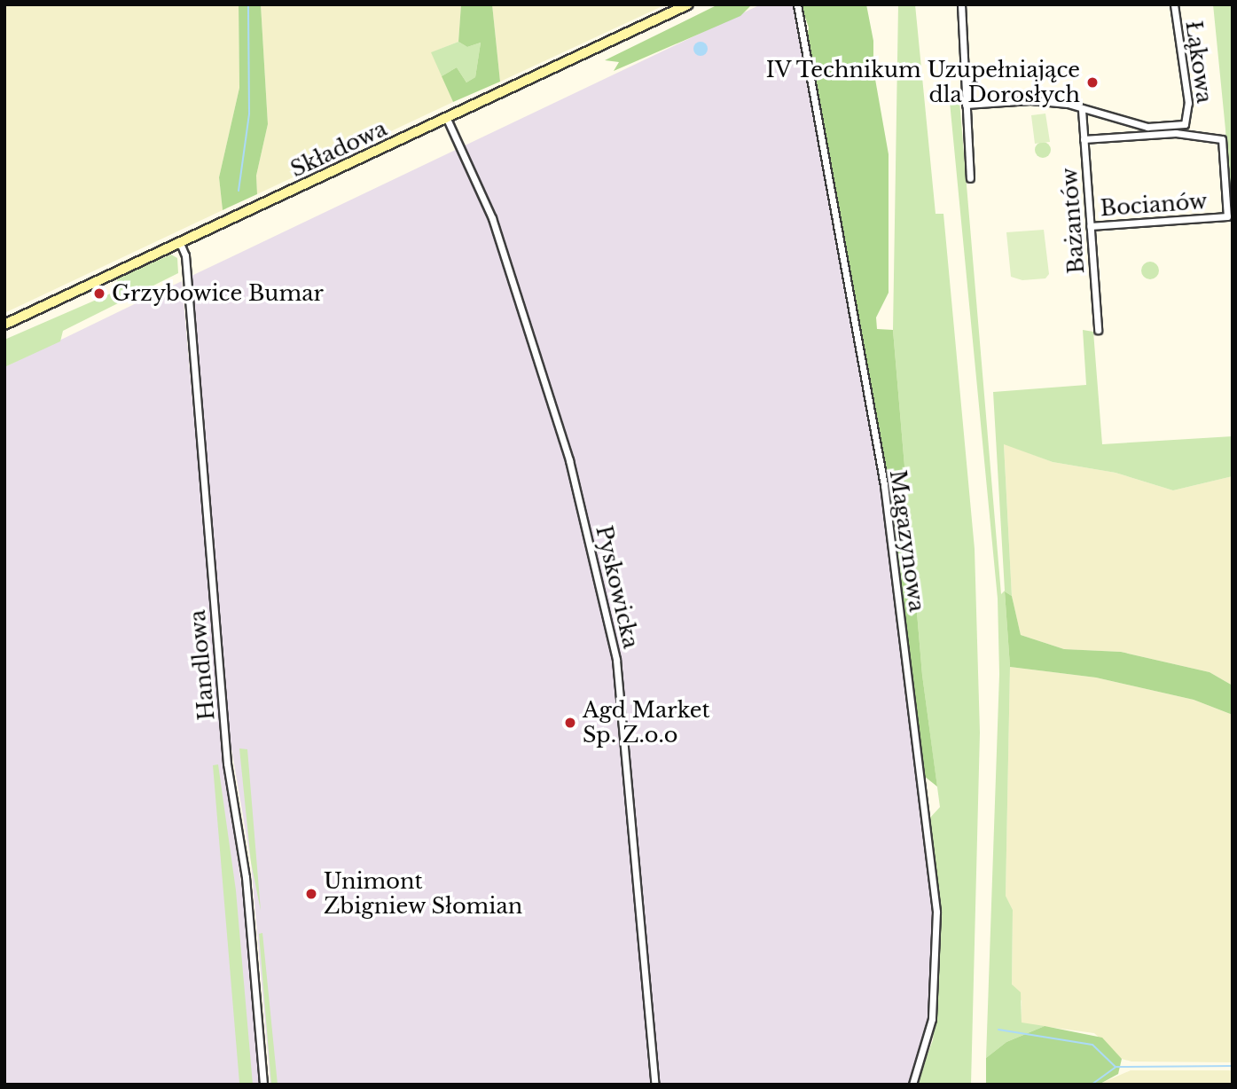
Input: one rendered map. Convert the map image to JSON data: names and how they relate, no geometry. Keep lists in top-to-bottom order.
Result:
{
  "streets": {
    "main road": ["Składowa"],
    "street": [
      "Łąkowa",
      "Bocianów",
      "Bażantów",
      "Magazynowa",
      "Pyskowicka",
      "Handlowa"
    ]
  },
  "crossings": [
    ["Łąkowa", "Bażantów"],
    ["Składowa", "Pyskowicka"],
    ["Składowa", "Handlowa"],
    ["Bocianów", "Bażantów"]
  ],
  "places": [
    "IV Technikum Uzupełniające dla Dorosłych",
    "Grzybowice Bumar",
    "Agd Market Sp. Z.o.o",
    "Unimont Zbigniew Słomian"
  ]
}
